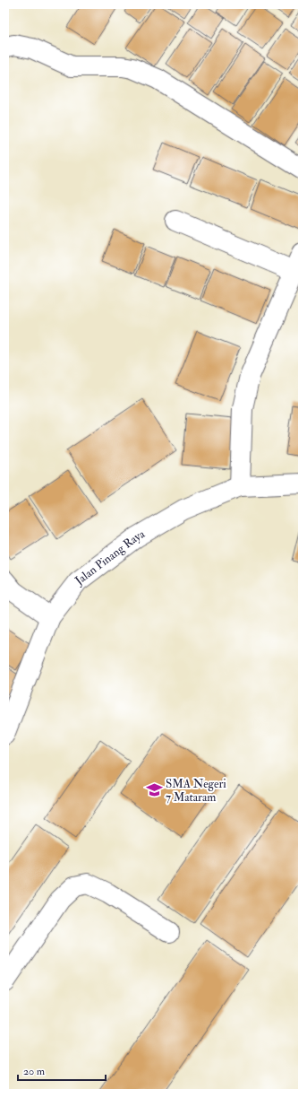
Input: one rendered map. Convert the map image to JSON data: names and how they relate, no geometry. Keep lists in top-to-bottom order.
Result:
{
  "streets": {
    "street": ["Jalan Pinang Raya"]
  },
  "places": {
    "school or university": ["SMA Negeri 7 Mataram"]
  },
  "scale_bar": "20 m"
}
